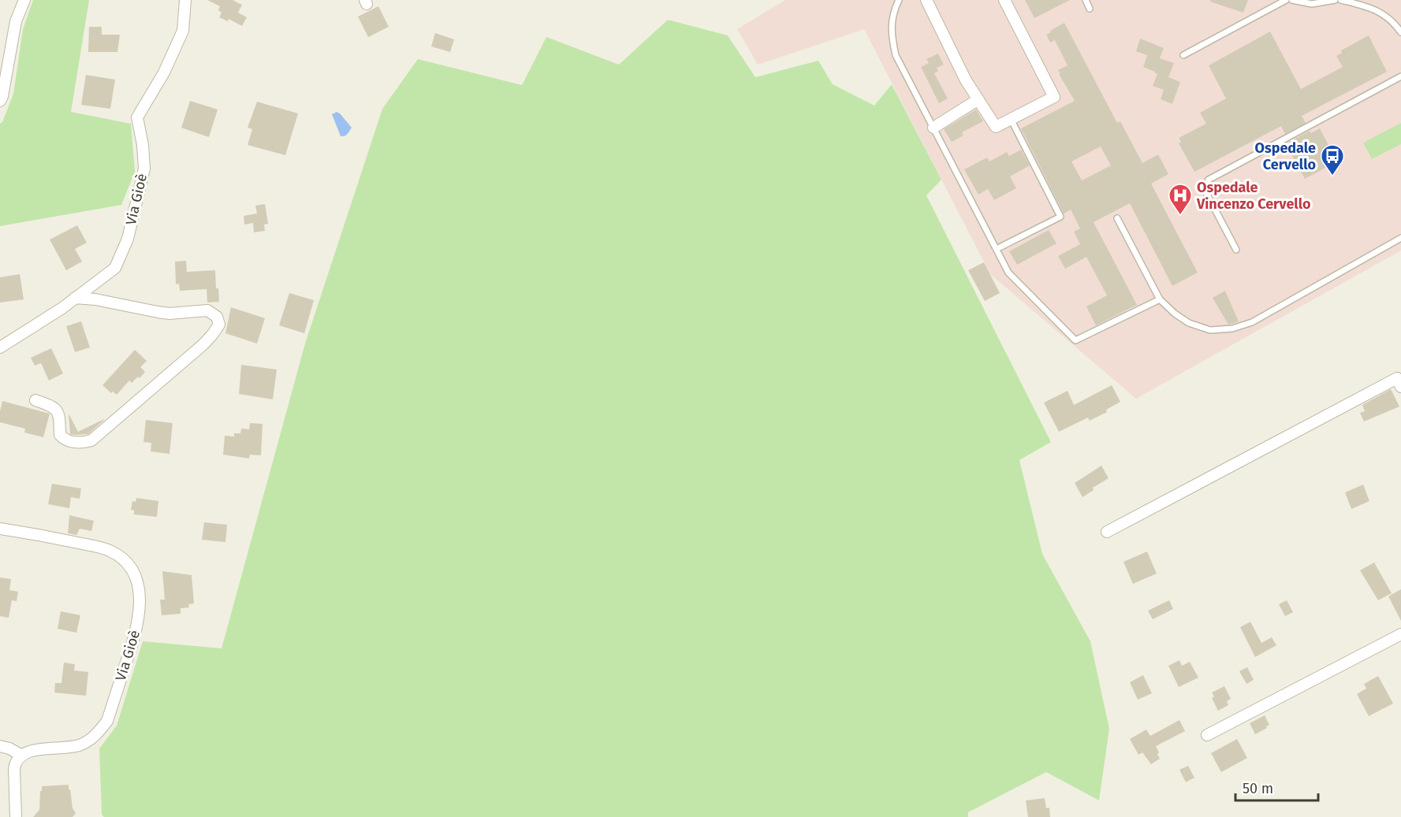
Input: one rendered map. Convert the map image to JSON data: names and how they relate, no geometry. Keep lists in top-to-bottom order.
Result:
{
  "streets": {
    "street": ["Via Gioè"]
  },
  "places": {
    "bus stop": ["Ospedale Cervello"],
    "hospital": ["Ospedale Vincenzo Cervello"]
  },
  "scale_bar": "50 m"
}
